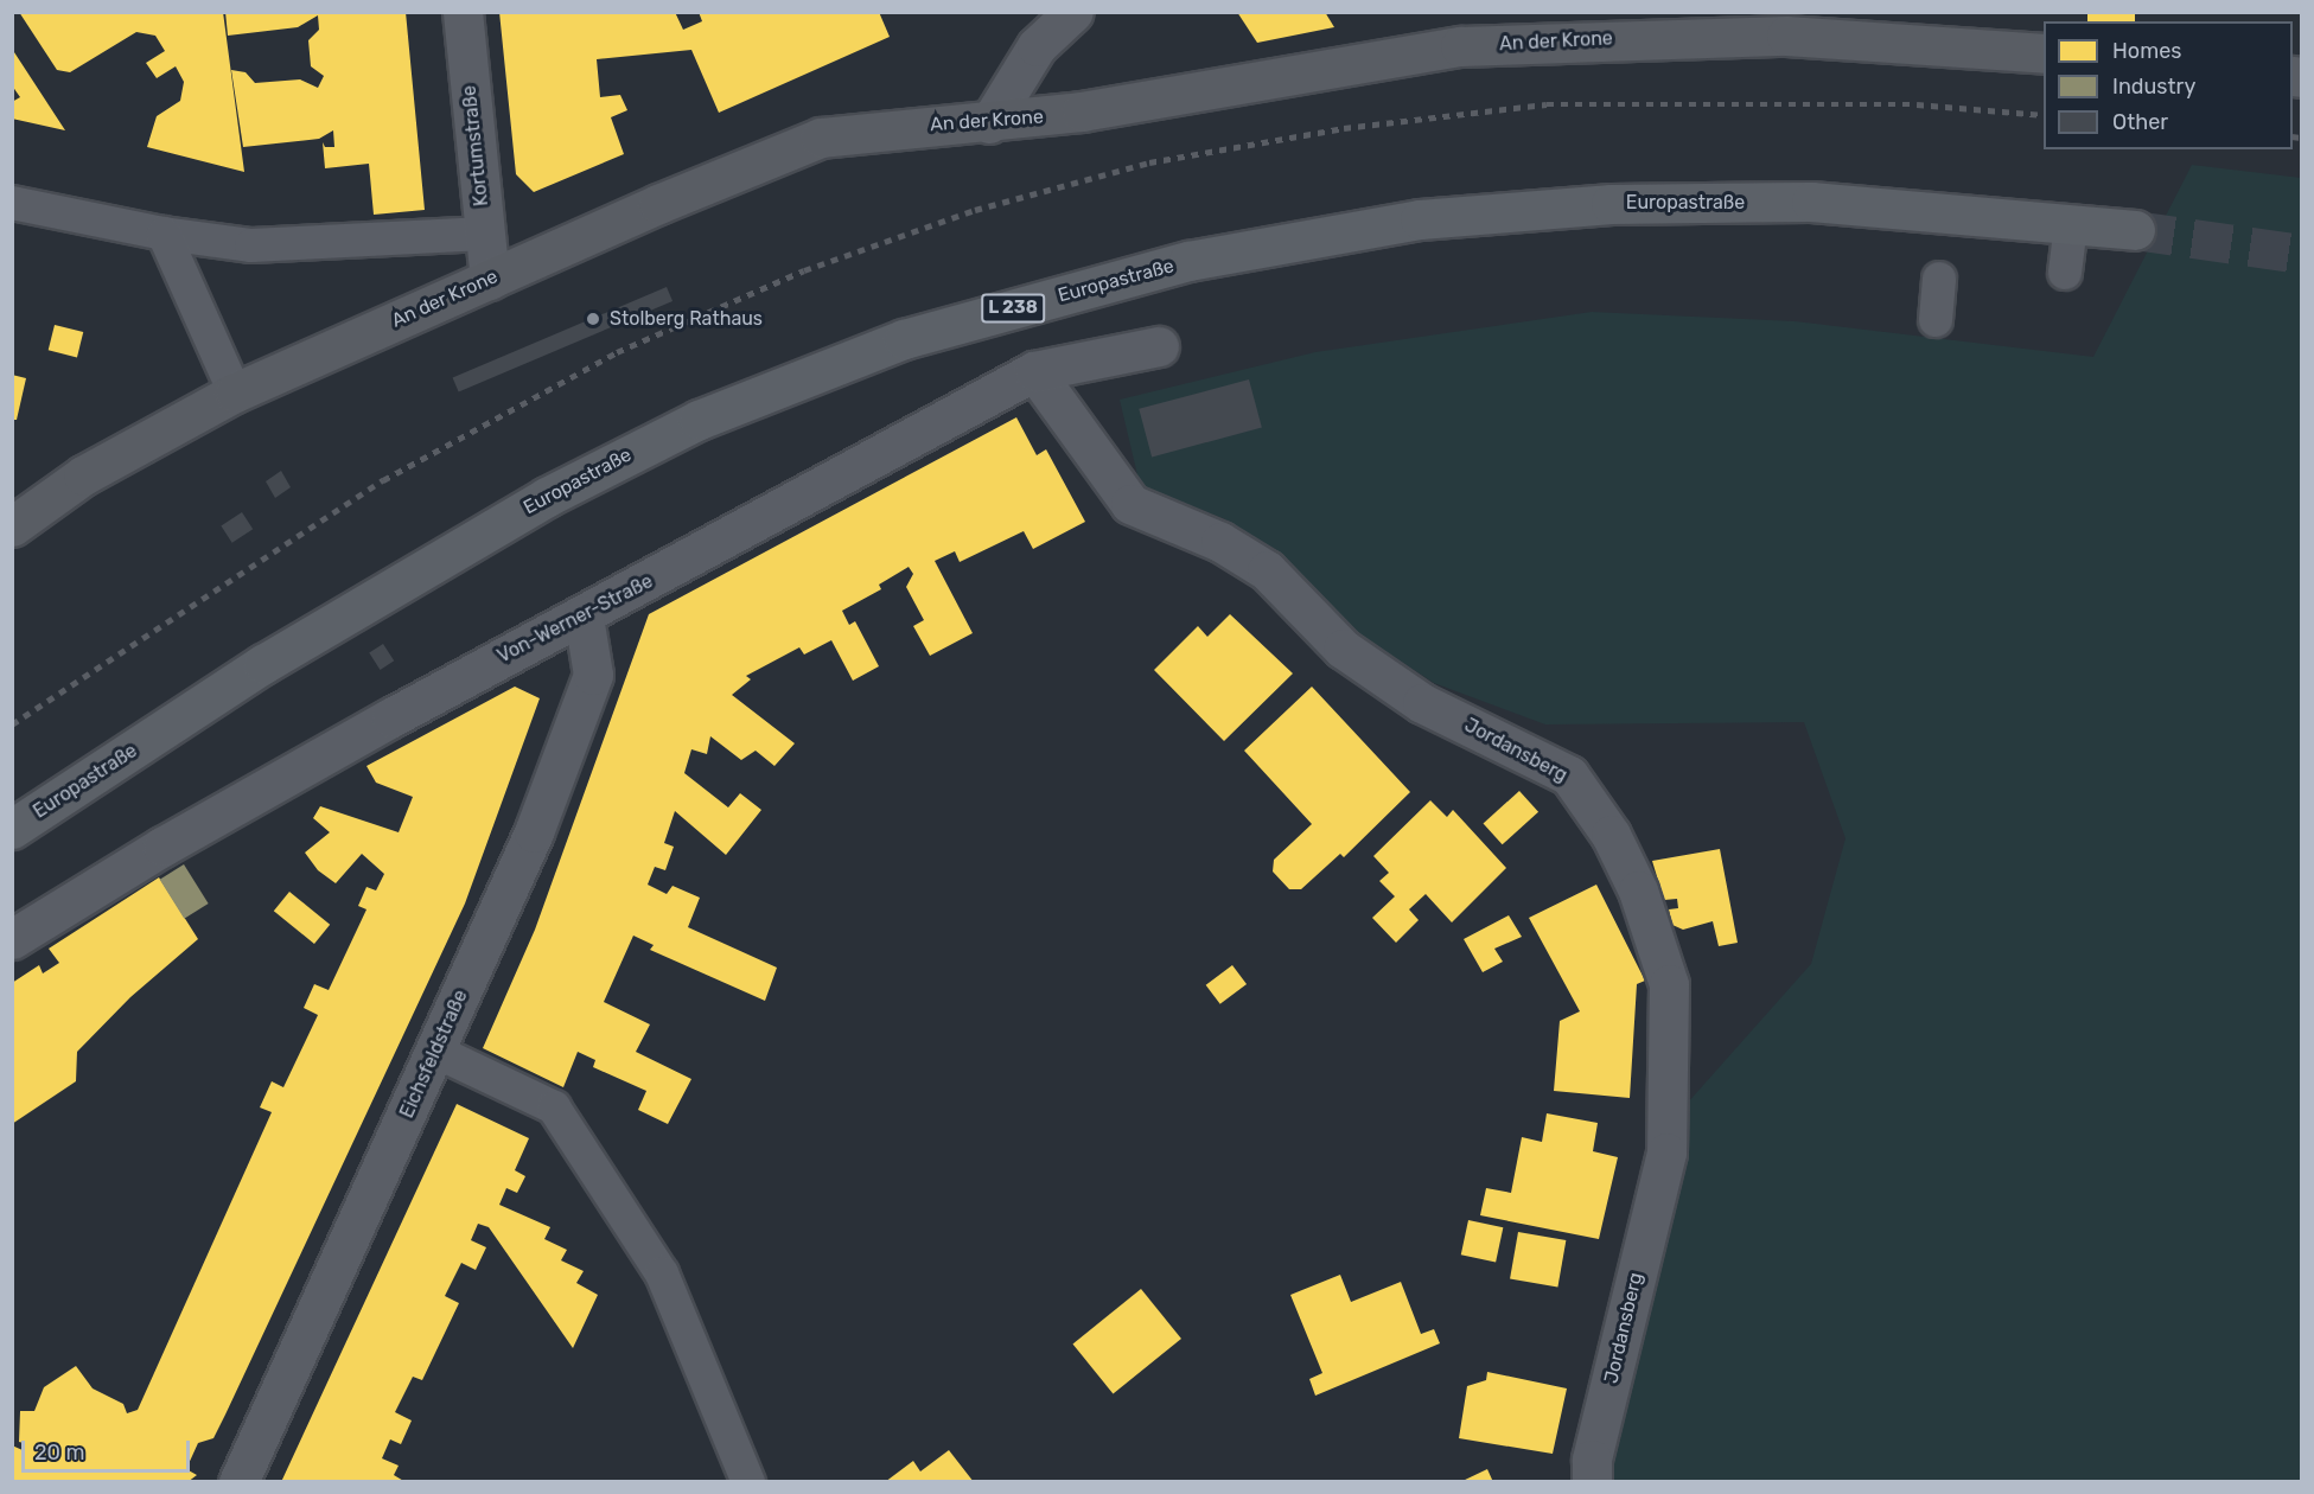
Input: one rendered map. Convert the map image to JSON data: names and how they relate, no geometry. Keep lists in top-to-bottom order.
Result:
{
  "streets": {
    "main road": ["Europastraße", "L 238"],
    "street": [
      "An der Krone",
      "Kortumstraße",
      "Von-Werner-Straße",
      "Jordansberg",
      "Eichsfeldstraße"
    ]
  },
  "crossings": [
    ["An der Krone", "Kortumstraße"],
    ["Von-Werner-Straße", "Jordansberg"],
    ["Von-Werner-Straße", "Eichsfeldstraße"]
  ],
  "places": ["Stolberg Rathaus"],
  "legend": ["Homes", "Industry", "Other"],
  "scale_bar": "20 m"
}
